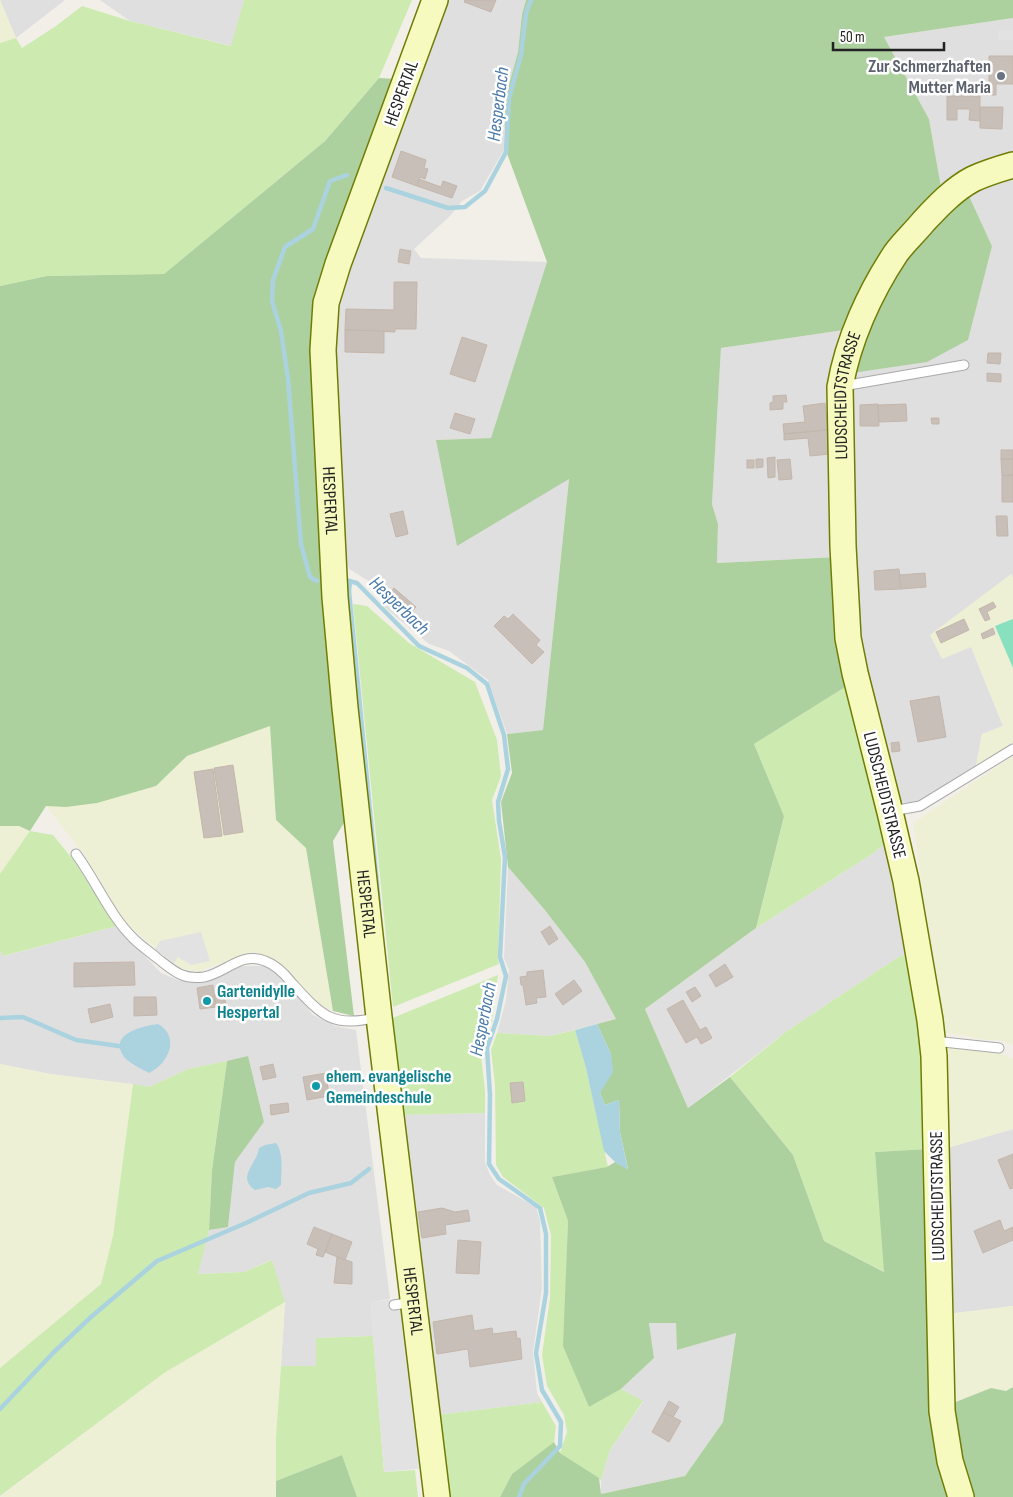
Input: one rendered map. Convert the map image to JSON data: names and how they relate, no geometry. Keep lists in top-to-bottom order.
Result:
{
  "streets": {
    "main road": ["HESPERTAL", "LUDSCHEIDTSTRASSE"]
  },
  "water": ["Hesperbach"],
  "places": ["Zur Schmerzhaften Mutter Maria", "Gartenidylle Hespertal", "ehem. evangelische Gemeindeschule"],
  "scale_bar": "50 m"
}
